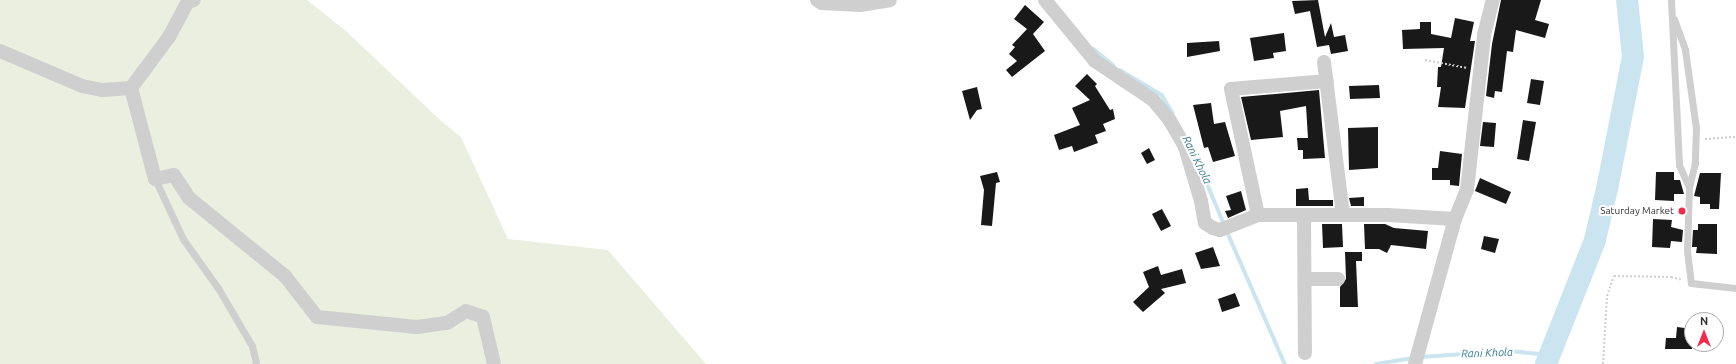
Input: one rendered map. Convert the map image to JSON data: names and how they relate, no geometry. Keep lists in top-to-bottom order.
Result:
{
  "water": ["Rani Khola"],
  "places": ["Saturday Market"],
  "north": "top"
}
